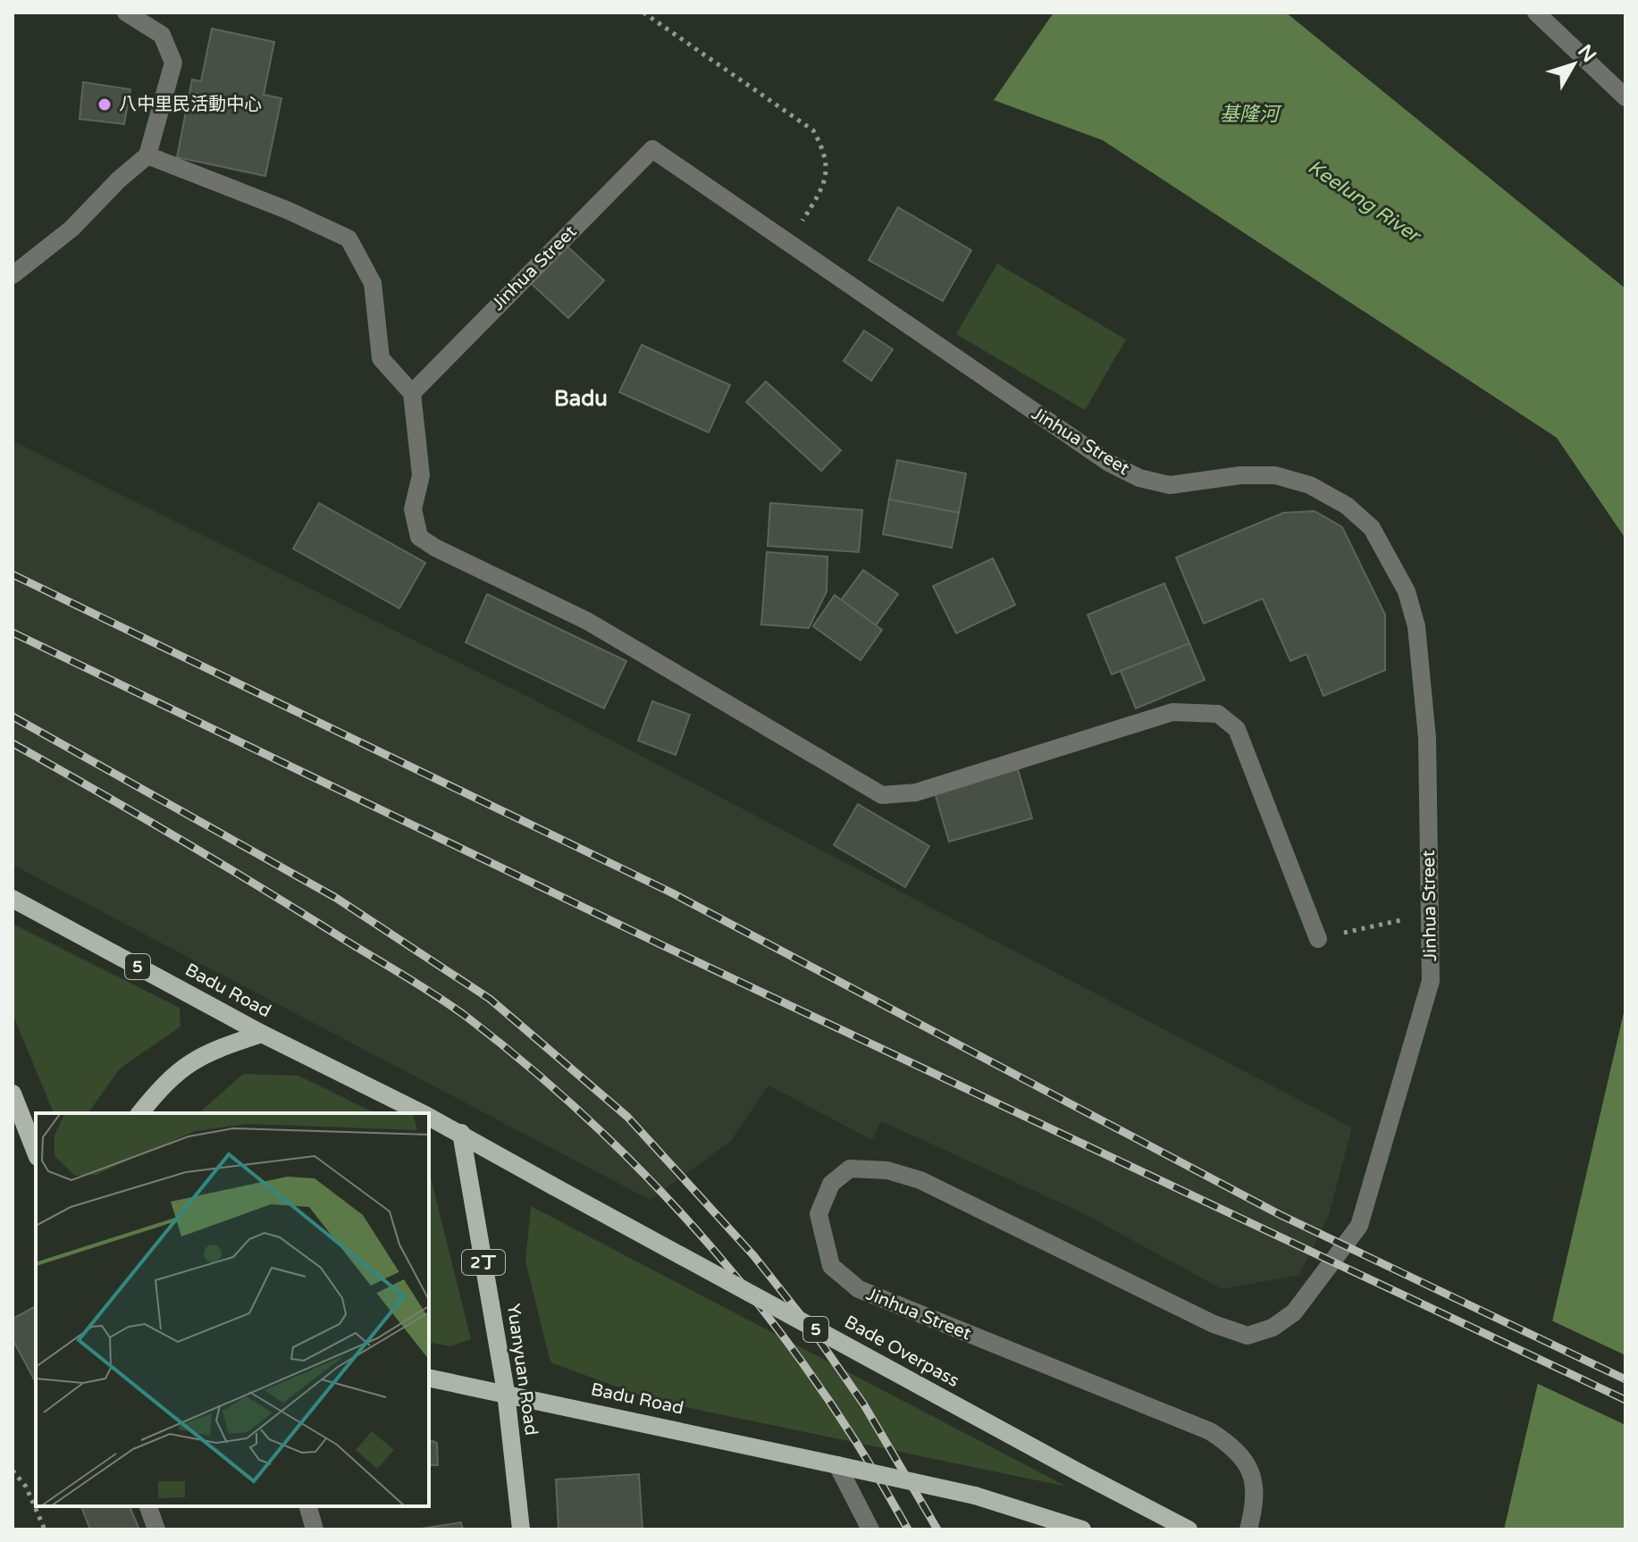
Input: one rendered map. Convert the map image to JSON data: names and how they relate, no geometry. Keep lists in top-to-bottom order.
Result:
{
  "streets": {
    "main road": [
      "5",
      "Badu Road",
      "2丁",
      "Bade Overpass",
      "Yuanyuan Road"
    ],
    "street": ["Jinhua Street"]
  },
  "crossings": [
    ["Badu Road", "Bade Overpass"],
    ["Badu Road", "Yuanyuan Road"]
  ],
  "districts": ["Badu"],
  "water": ["基隆河", "Keelung River"],
  "places": ["八中里民活動中心"],
  "north": "top right"
}
